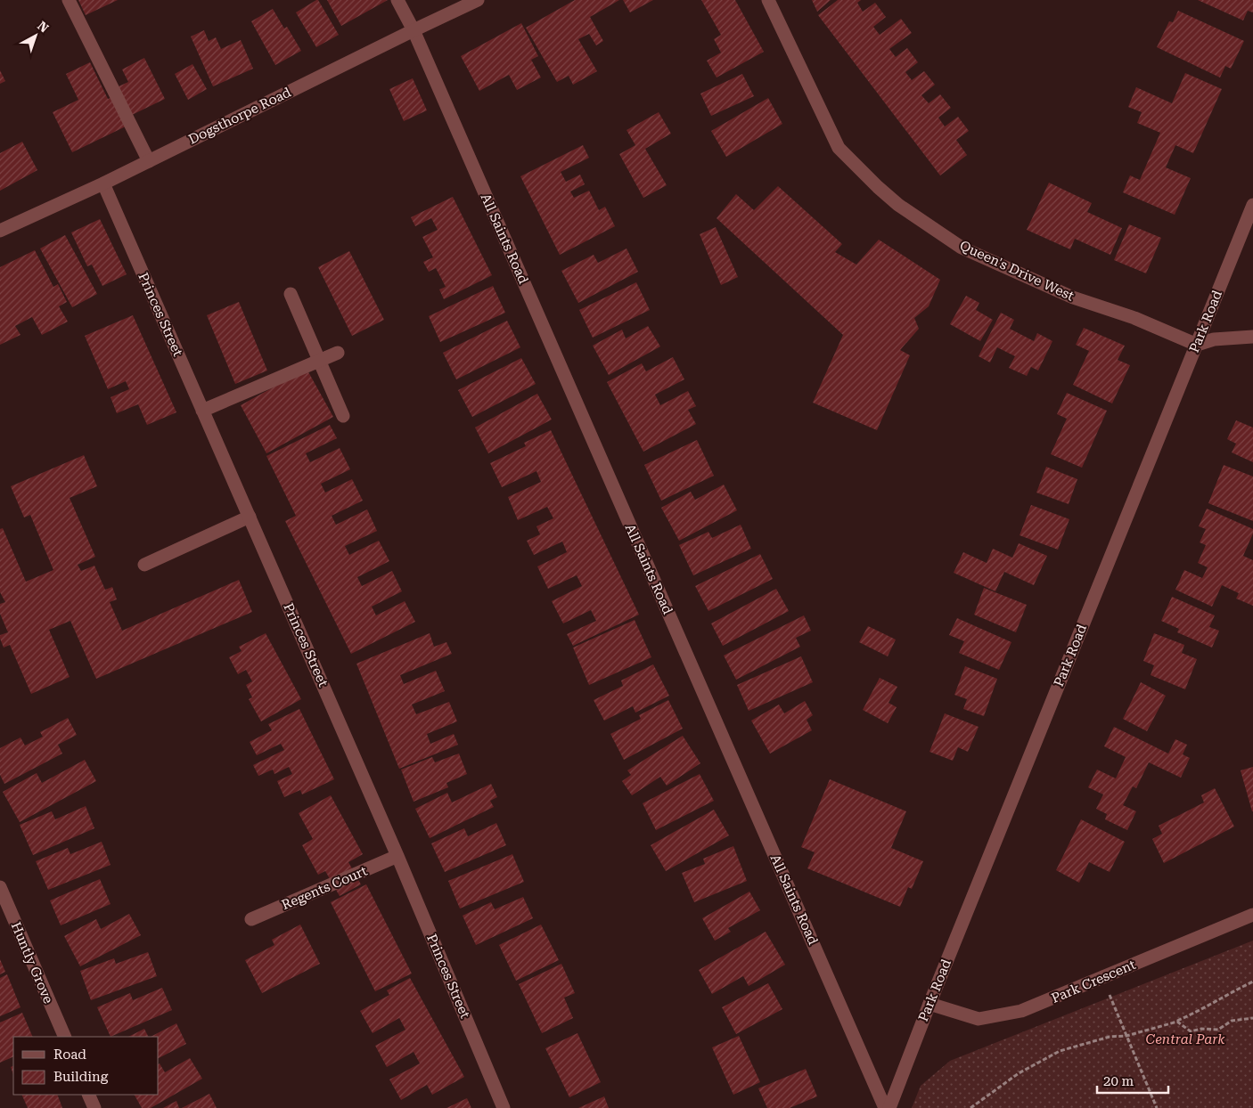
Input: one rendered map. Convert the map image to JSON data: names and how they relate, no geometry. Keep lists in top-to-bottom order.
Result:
{
  "streets": {
    "street": [
      "Dogsthorpe Road",
      "All Saints Road",
      "Queen's Drive West",
      "Princes Street",
      "Park Road",
      "Regents Court",
      "Huntly Grove",
      "Park Crescent"
    ]
  },
  "crossings": [
    ["Dogsthorpe Road", "All Saints Road"],
    ["Dogsthorpe Road", "Princes Street"],
    ["Queen's Drive West", "Park Road"],
    ["Princes Street", "Regents Court"],
    ["Park Road", "Park Crescent"]
  ],
  "parks": ["Central Park"],
  "legend": ["Road", "Building"],
  "scale_bar": "20 m",
  "north": "top right"
}
